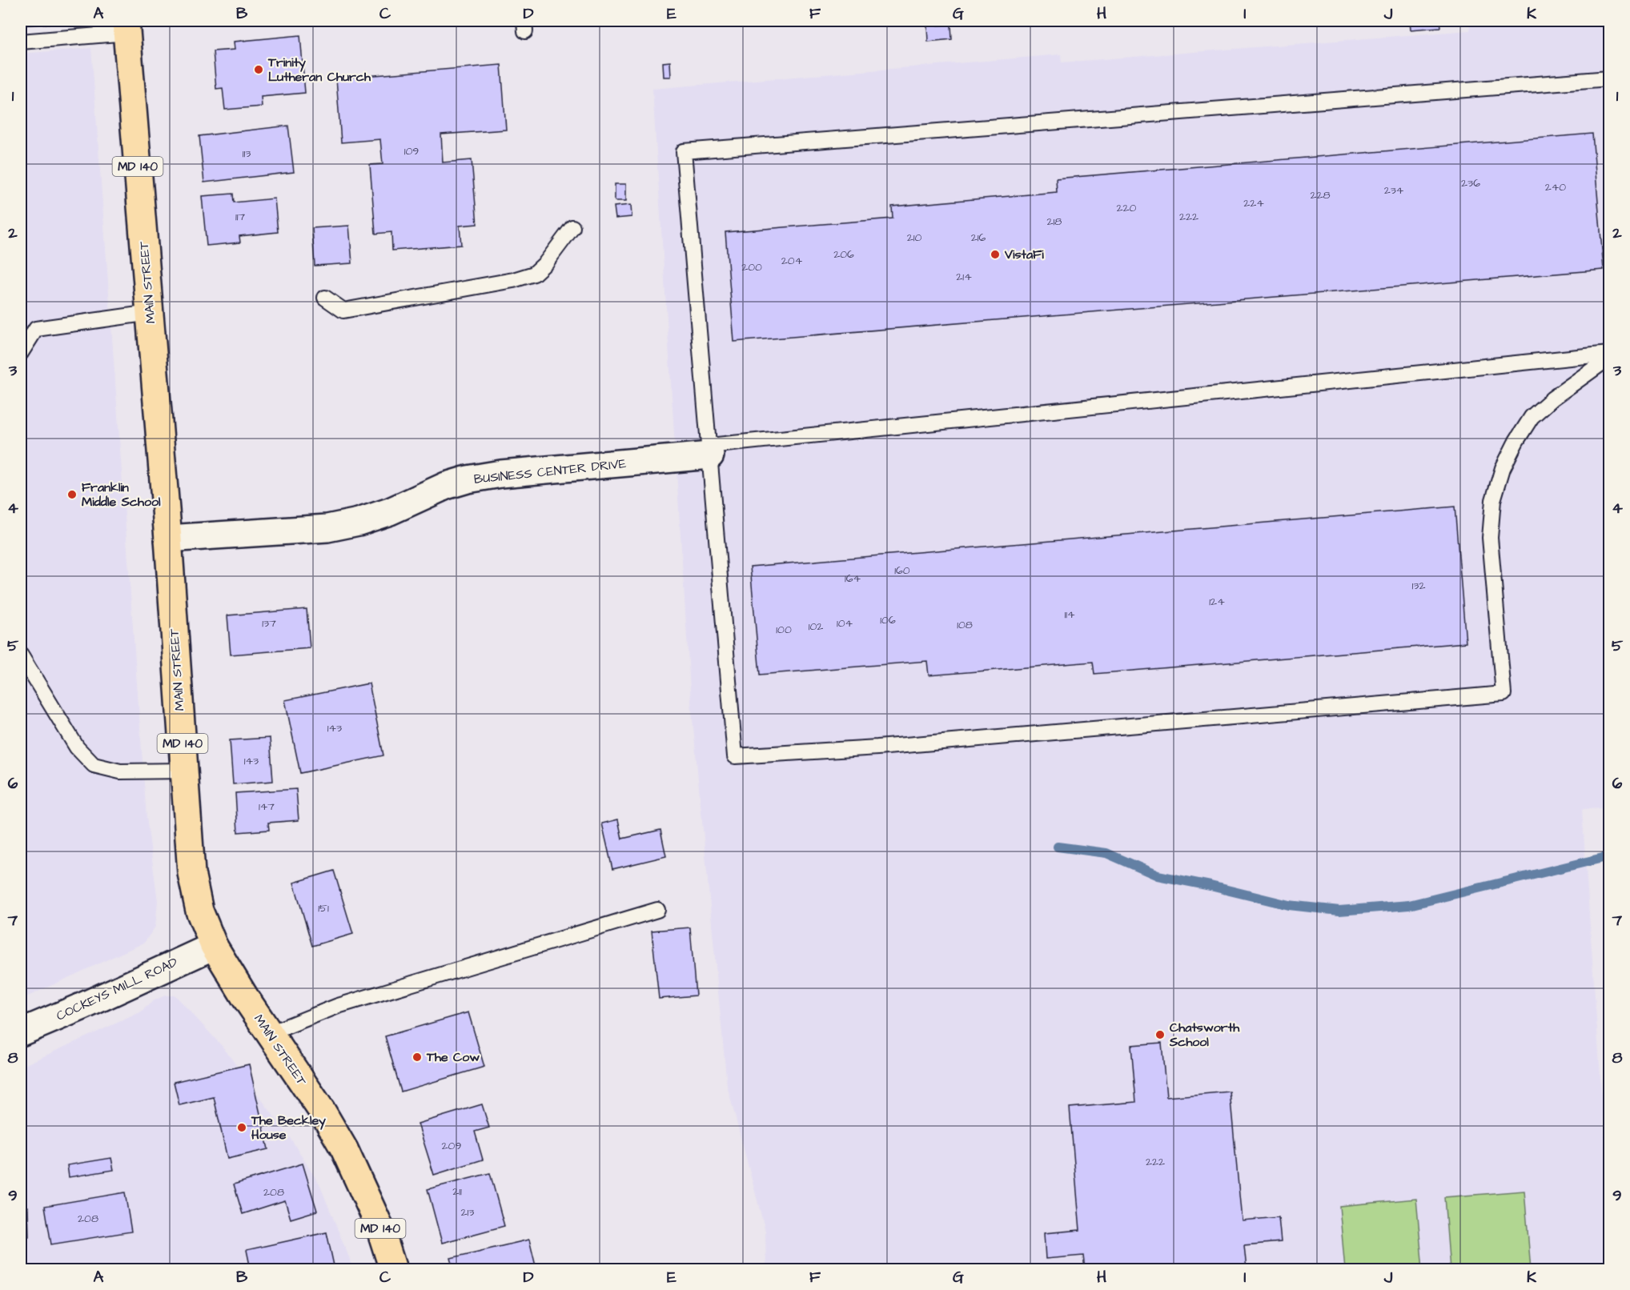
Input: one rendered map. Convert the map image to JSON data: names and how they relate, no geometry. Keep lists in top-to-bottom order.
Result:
{
  "streets": {
    "main road": ["MD 140", "MAIN STREET"],
    "street": ["BUSINESS CENTER DRIVE", "COCKEYS MILL ROAD"]
  },
  "crossings": [
    ["MAIN STREET", "BUSINESS CENTER DRIVE"],
    ["MAIN STREET", "COCKEYS MILL ROAD"]
  ],
  "places": [
    "Trinity Lutheran Church",
    "VistaFi",
    "Franklin Middle School",
    "Chatsworth School",
    "The Cow",
    "The Beckley House"
  ],
  "house_numbers": [
    "109",
    "113",
    "236",
    "240",
    "234",
    "228",
    "224",
    "220",
    "117",
    "222",
    "218",
    "210",
    "216",
    "206",
    "204",
    "200",
    "214",
    "160",
    "164",
    "132",
    "124",
    "114",
    "106",
    "137",
    "104",
    "108",
    "102",
    "100",
    "143",
    "143",
    "147",
    "151",
    "209",
    "222",
    "211",
    "208",
    "213",
    "208"
  ],
  "grid": {
    "columns": [
      "A",
      "B",
      "C",
      "D",
      "E",
      "F",
      "G",
      "H",
      "I",
      "J",
      "K"
    ],
    "rows": [
      "1",
      "2",
      "3",
      "4",
      "5",
      "6",
      "7",
      "8",
      "9"
    ]
  }
}
